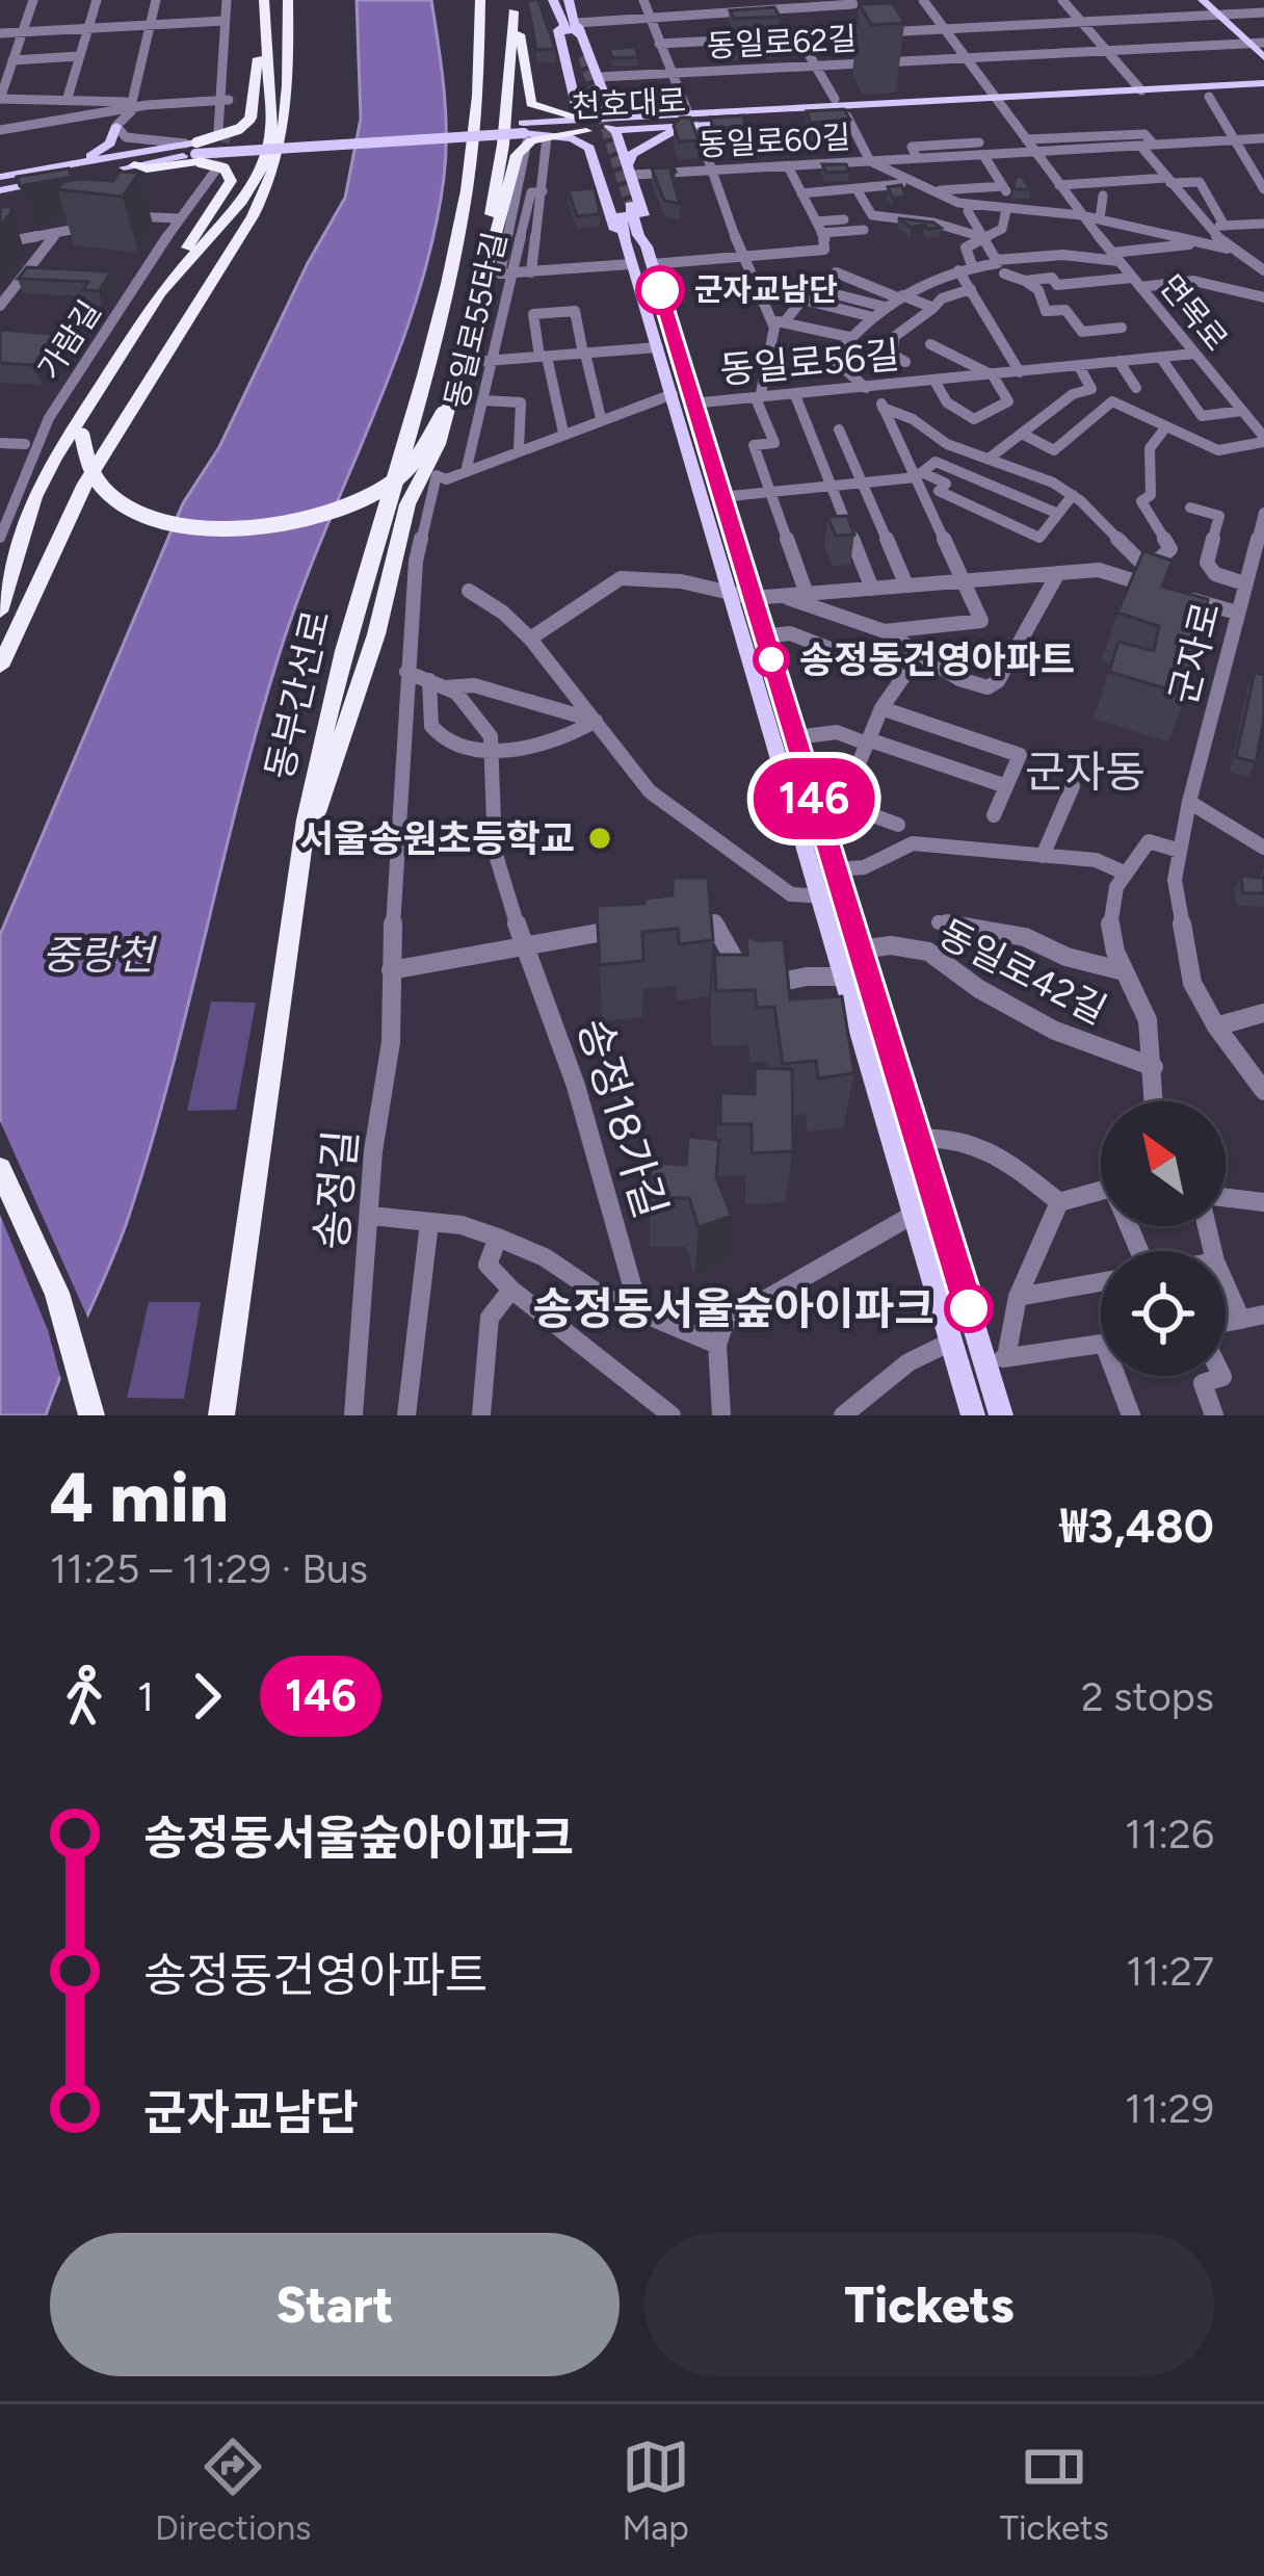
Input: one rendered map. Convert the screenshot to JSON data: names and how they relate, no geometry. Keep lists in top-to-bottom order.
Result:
{
  "streets": {
    "highway": ["동부간선로"],
    "main road": ["천호대로"],
    "street": [
      "동일로62길",
      "동일로60길",
      "면목로",
      "동일로55다길",
      "가람길",
      "동일로56길",
      "군자로",
      "동일로42길",
      "송정18가길",
      "송정길"
    ]
  },
  "crossings": [
    ["동일로62길", "면목로"],
    ["천호대로", "면목로"],
    ["천호대로", "가람길"],
    ["동일로60길", "면목로"],
    ["면목로", "동일로56길"]
  ],
  "districts": ["군자동"],
  "water": ["중랑천"],
  "places": [
    "군자교남단",
    "송정동건영아파트",
    "서울송원초등학교",
    "송정동서울숲아이파크"
  ],
  "lines": ["bus line 146"],
  "north": "top left",
  "page": {
    "on_map": "146",
    "heading": ["4 min", "11:25 – 11:29 · Bus", "₩3,480"],
    "legs": ["1", "146", "2 stops"],
    "list": [
      {
        "name": "송정동서울숲아이파크",
        "value": "11:26"
      },
      {
        "name": "송정동건영아파트",
        "value": "11:27"
      },
      {
        "name": "군자교남단",
        "value": "11:29"
      }
    ],
    "buttons": ["Start", "Tickets"],
    "tabs": ["Directions", "Map", "Tickets"]
  }
}
